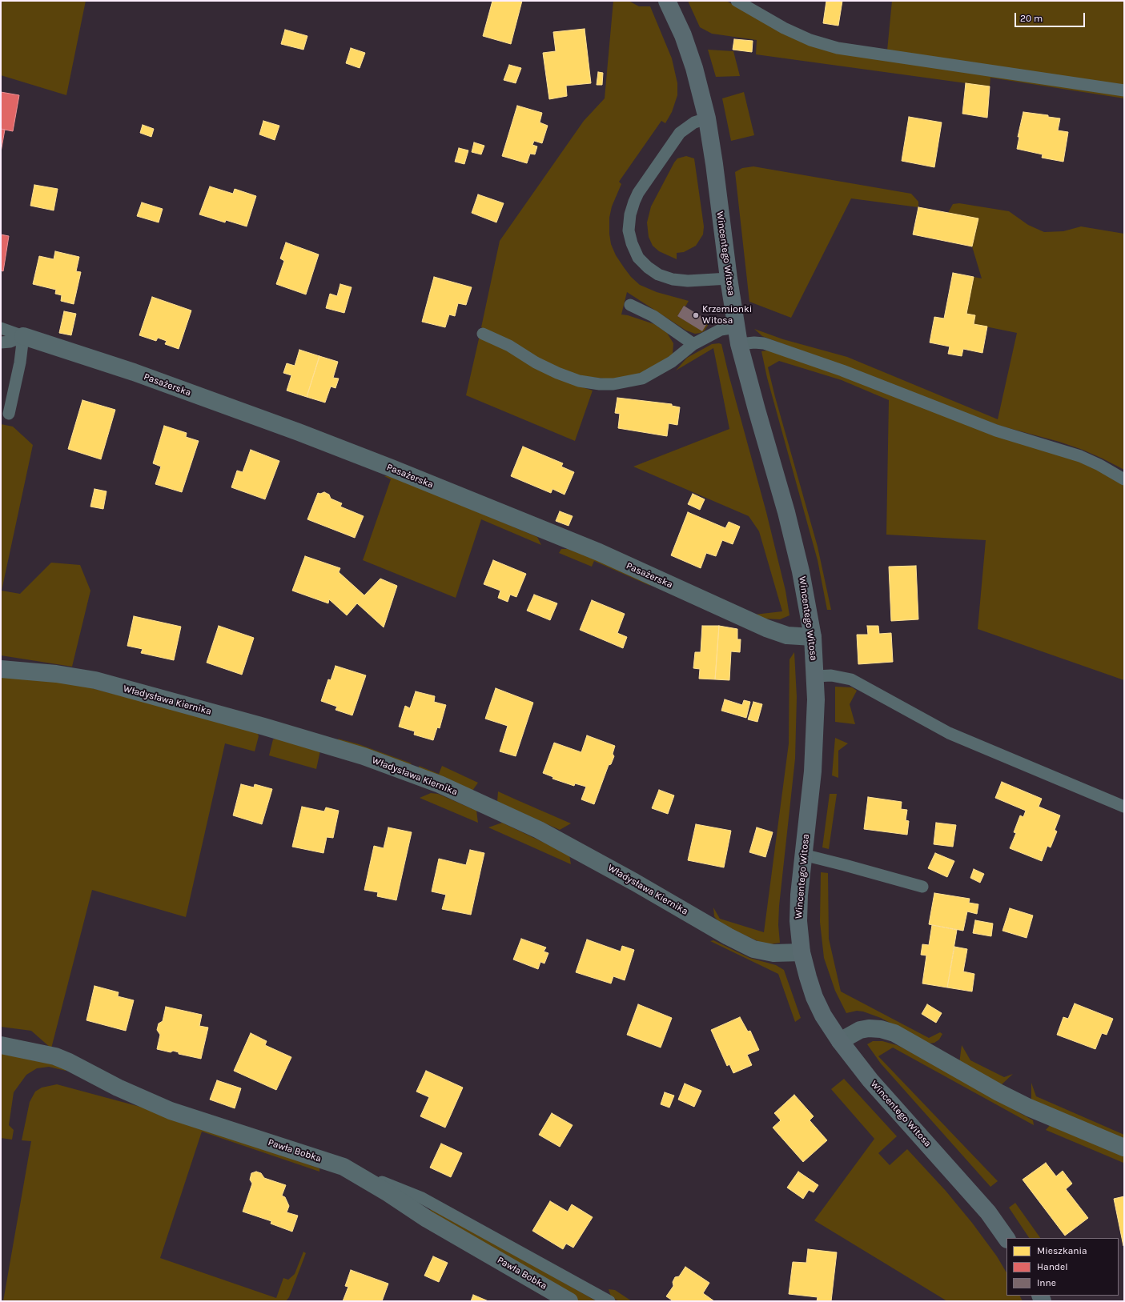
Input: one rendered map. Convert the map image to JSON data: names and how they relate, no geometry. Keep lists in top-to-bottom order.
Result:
{
  "streets": {
    "street": [
      "Wincentego Witosa",
      "Pasażerska",
      "Władysława Kiernika",
      "Pawła Bobka"
    ]
  },
  "crossings": [
    ["Wincentego Witosa", "Pasażerska"],
    ["Wincentego Witosa", "Władysława Kiernika"]
  ],
  "places": ["Krzemionki Witosa"],
  "legend": ["Mieszkania", "Handel", "Inne"],
  "scale_bar": "20 m"
}
